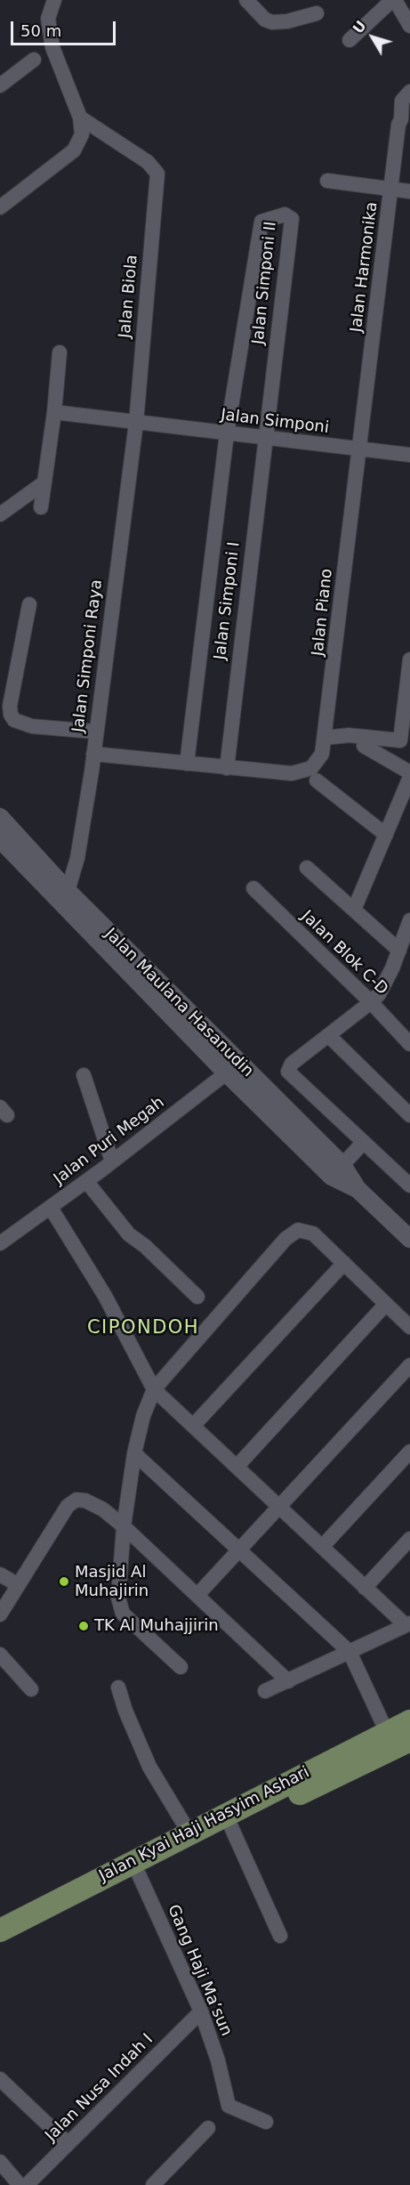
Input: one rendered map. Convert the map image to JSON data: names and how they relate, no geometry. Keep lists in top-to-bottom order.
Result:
{
  "streets": {
    "main road": ["Jalan Kyai Haji Hasyim Ashari"],
    "street": [
      "Jalan Harmonika",
      "Jalan Simponi II",
      "Jalan Biola",
      "Jalan Simponi",
      "Jalan Simponi I",
      "Jalan Piano",
      "Jalan Simponi Raya",
      "Jalan Blok C-D",
      "Jalan Maulana Hasanudin",
      "Jalan Puri Megah",
      "Gang Haji Ma’sun",
      "Jalan Nusa Indah I"
    ]
  },
  "crossings": [
    ["Jalan Harmonika", "Jalan Simponi"],
    ["Jalan Harmonika", "Jalan Piano"],
    ["Jalan Simponi II", "Jalan Simponi"],
    ["Jalan Simponi II", "Jalan Simponi I"],
    ["Jalan Biola", "Jalan Simponi"],
    ["Jalan Biola", "Jalan Simponi Raya"],
    ["Jalan Simponi", "Jalan Simponi I"],
    ["Jalan Simponi", "Jalan Piano"],
    ["Jalan Simponi", "Jalan Simponi Raya"],
    ["Jalan Simponi Raya", "Jalan Maulana Hasanudin"],
    ["Jalan Maulana Hasanudin", "Jalan Puri Megah"],
    ["Jalan Kyai Haji Hasyim Ashari", "Gang Haji Ma’sun"]
  ],
  "districts": ["CIPONDOH"],
  "places": ["Masjid Al Muhajirin", "TK Al Muhajjirin"],
  "scale_bar": "50 m",
  "north": "top left"
}
